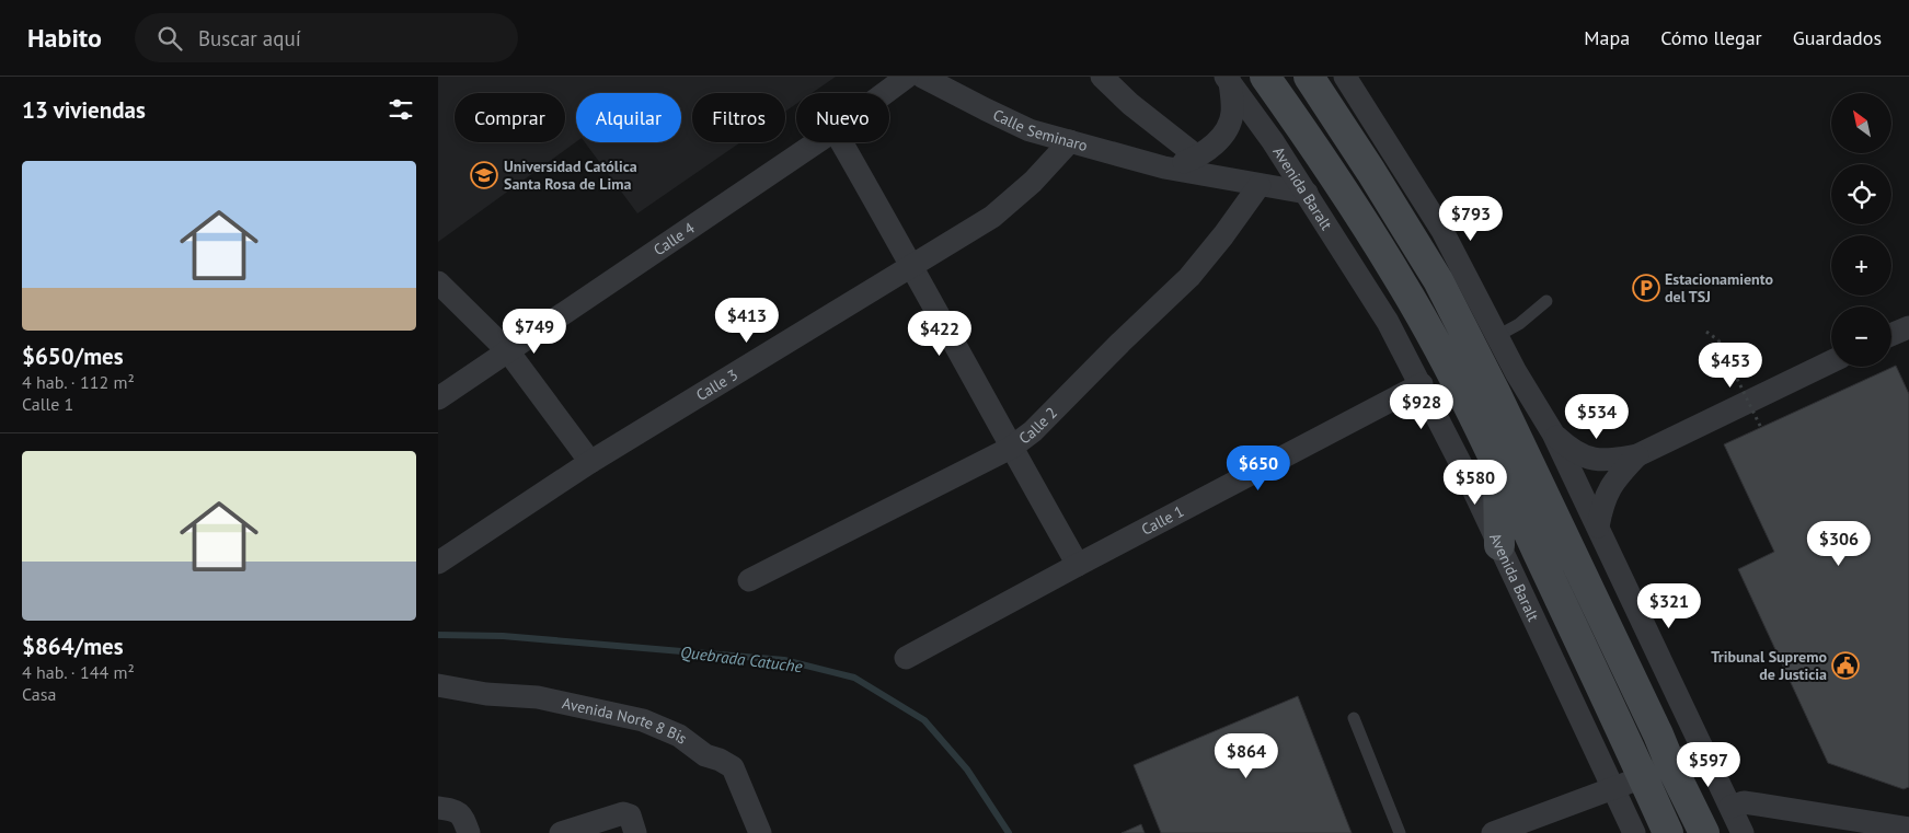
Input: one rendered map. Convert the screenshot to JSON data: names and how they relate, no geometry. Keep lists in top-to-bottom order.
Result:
{
  "streets": {
    "main road": ["Avenida Baralt"],
    "street": [
      "Calle Seminaro",
      "Calle 4",
      "Calle 3",
      "Calle 2",
      "Calle 1",
      "Avenida Norte 8 Bis"
    ]
  },
  "crossings": [
    ["Calle Seminaro", "Avenida Baralt"],
    ["Calle Seminaro", "Calle 3"],
    ["Calle Seminaro", "Calle 2"],
    ["Avenida Baralt", "Calle 1"]
  ],
  "water": ["Quebrada Catuche"],
  "places": {
    "school or university": ["Universidad Católica Santa Rosa de Lima"],
    "parking": ["Estacionamiento del TSJ"],
    "public building": ["Tribunal Supremo de Justicia"]
  },
  "north": "top left",
  "page": {
    "header": "Habito",
    "search": "Buscar aquí",
    "nav": ["Mapa", "Cómo llegar", "Guardados"],
    "heading": "13 viviendas",
    "map_buttons": ["+", "−"],
    "chip": [
      "Comprar",
      "Alquilar",
      "Filtros",
      "Nuevo"
    ],
    "list": [
      {
        "name": "$650/mes",
        "note": "4 hab. · 112 m² · Calle 1"
      },
      {
        "name": "$864/mes",
        "note": "4 hab. · 144 m² · Casa"
      }
    ],
    "price": [
      "$793",
      "$413",
      "$749",
      "$422",
      "$453",
      "$928",
      "$534",
      "$650",
      "$580",
      "$306",
      "$321",
      "$864",
      "$597"
    ]
  }
}
